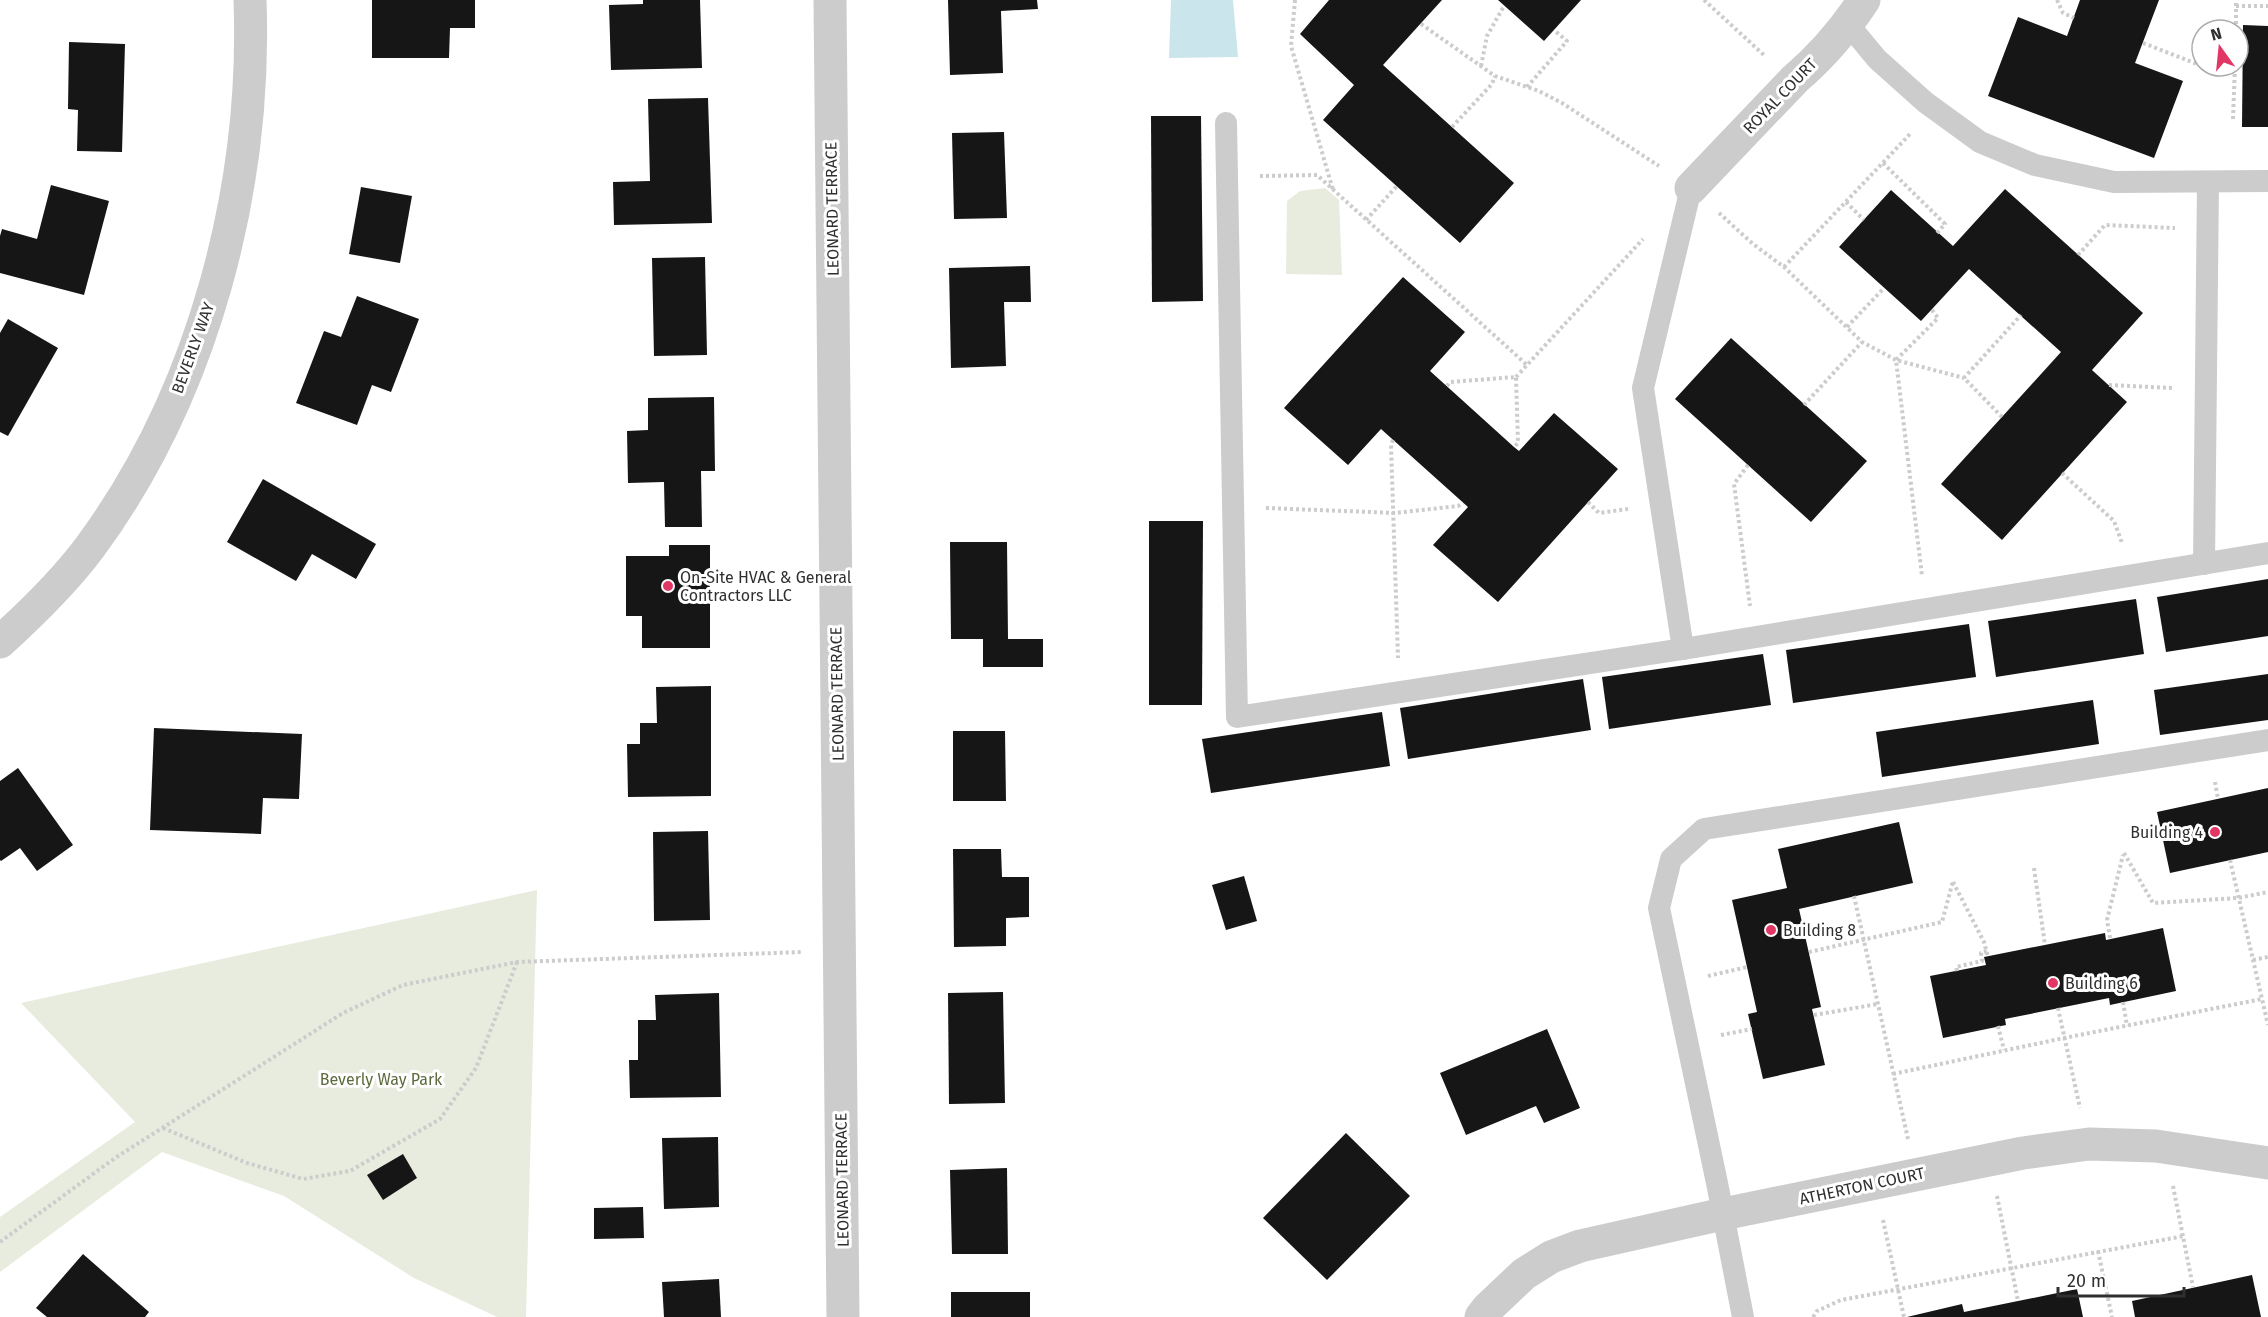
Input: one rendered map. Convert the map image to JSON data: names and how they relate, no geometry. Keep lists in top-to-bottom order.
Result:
{
  "streets": {
    "street": [
      "ROYAL COURT",
      "LEONARD TERRACE",
      "BEVERLY WAY",
      "ATHERTON COURT"
    ]
  },
  "parks": ["Beverly Way Park"],
  "places": [
    "On-Site HVAC & General Contractors LLC",
    "Building 4",
    "Building 8",
    "Building 6"
  ],
  "scale_bar": "20 m",
  "north": "top"
}
